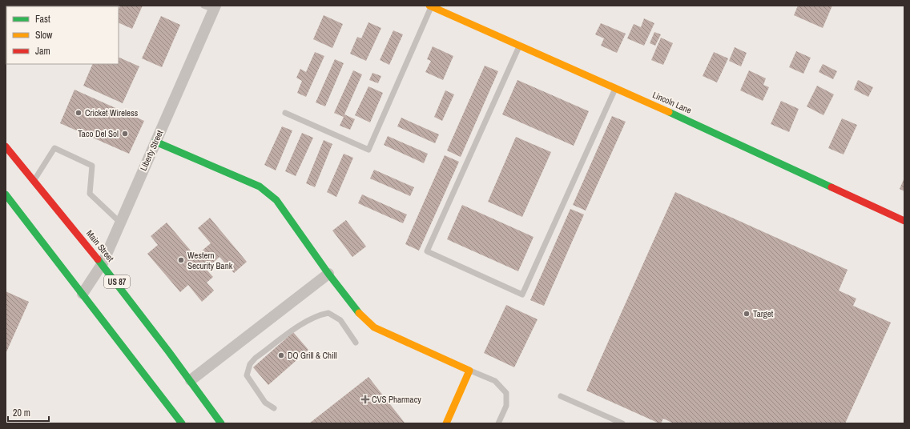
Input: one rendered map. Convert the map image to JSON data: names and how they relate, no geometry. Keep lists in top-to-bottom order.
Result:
{
  "streets": {
    "street": [
      "Lincoln Lane",
      "Liberty Street",
      "Main Street",
      "US 87"
    ]
  },
  "crossings": [
    ["Liberty Street", "Main Street"]
  ],
  "places": {
    "other": [
      "Cricket Wireless",
      "Taco Del Sol",
      "Western Security Bank",
      "Target",
      "DQ Grill & Chill"
    ],
    "health": ["CVS Pharmacy"]
  },
  "legend": ["Fast", "Slow", "Jam"],
  "scale_bar": "20 m"
}
